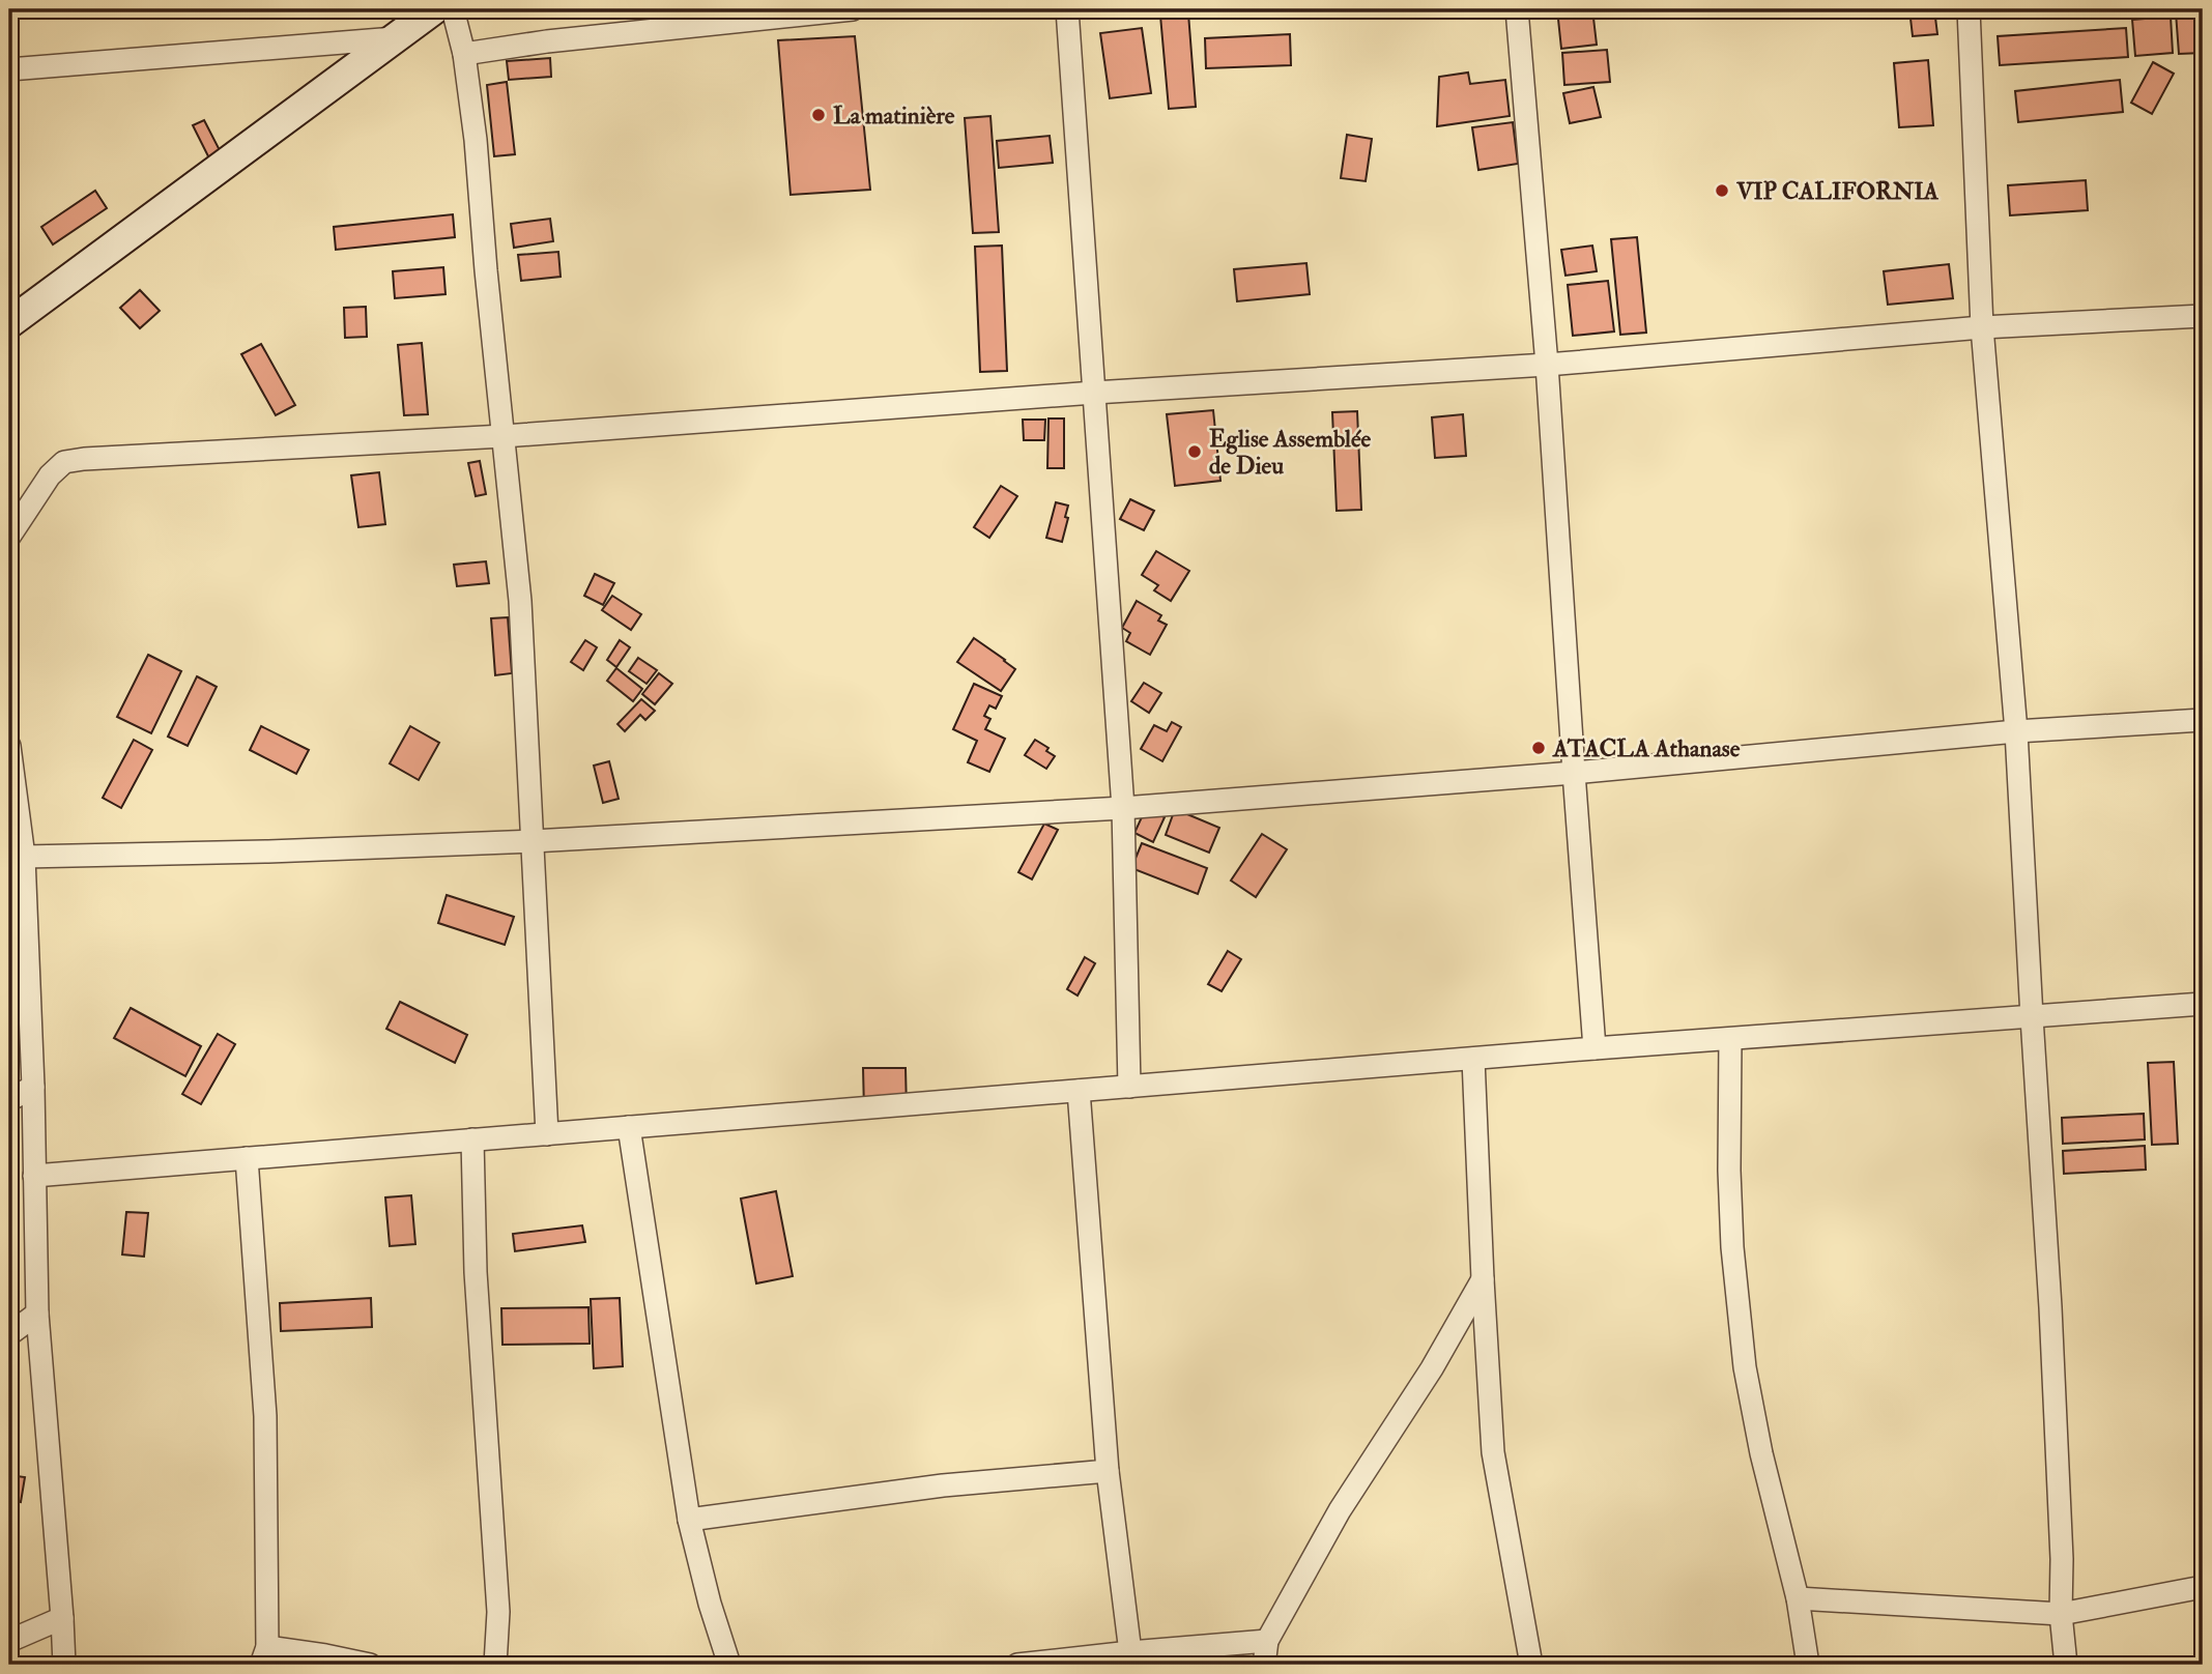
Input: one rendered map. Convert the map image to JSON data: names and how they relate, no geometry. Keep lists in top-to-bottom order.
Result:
{
  "places": [
    "La matinière",
    "VIP CALIFORNIA",
    "Eglise Assemblée de Dieu",
    "ATACLA Athanase"
  ]
}
